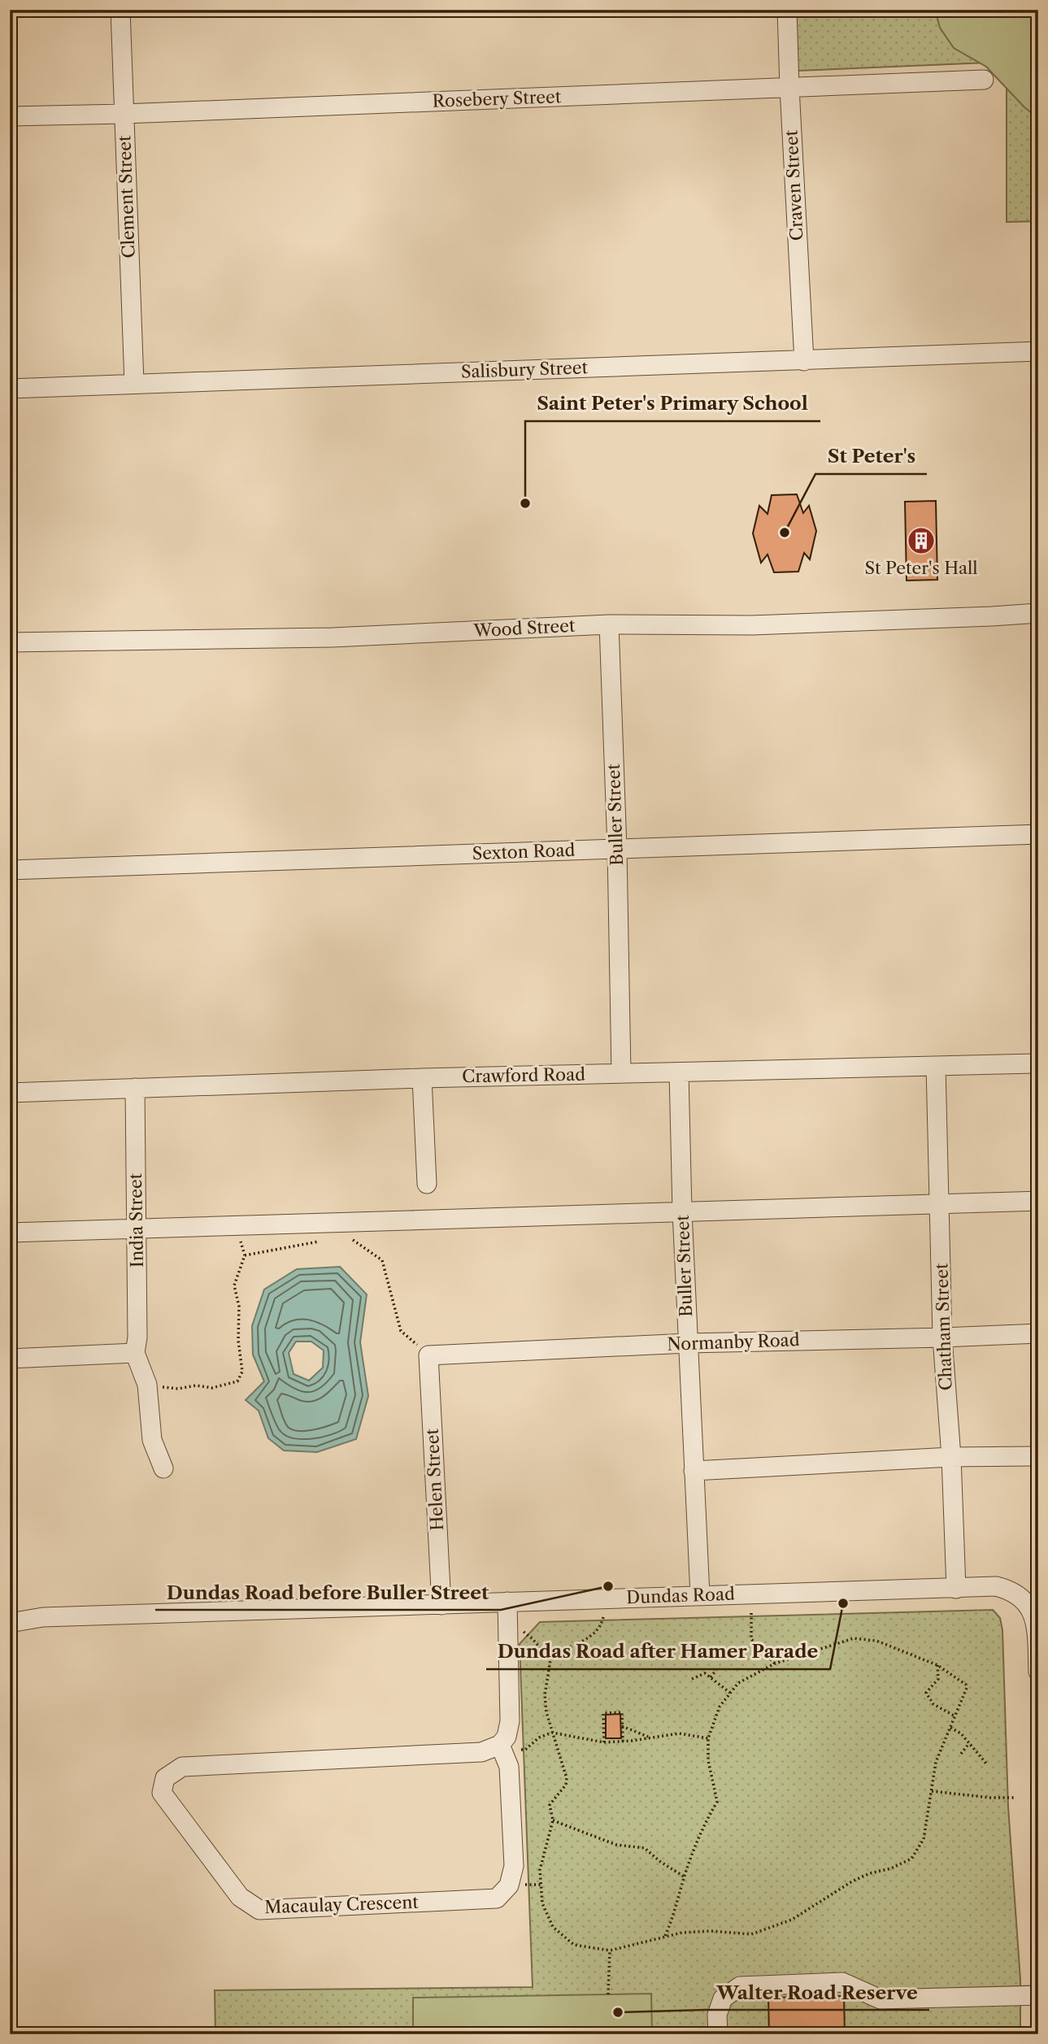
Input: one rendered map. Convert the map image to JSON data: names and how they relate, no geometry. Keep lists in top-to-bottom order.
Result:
{
  "streets": {
    "street": [
      "Rosebery Street",
      "Craven Street",
      "Clement Street",
      "Salisbury Street",
      "Wood Street",
      "Buller Street",
      "Sexton Road",
      "Crawford Road",
      "India Street",
      "Chatham Street",
      "Normanby Road",
      "Helen Street",
      "Dundas Road",
      "Macaulay Crescent"
    ]
  },
  "crossings": [
    ["Rosebery Street", "Craven Street"],
    ["Rosebery Street", "Clement Street"],
    ["Craven Street", "Salisbury Street"],
    ["Clement Street", "Salisbury Street"],
    ["Wood Street", "Buller Street"],
    ["Buller Street", "Sexton Road"],
    ["Buller Street", "Crawford Road"],
    ["Buller Street", "Normanby Road"],
    ["Buller Street", "Dundas Road"],
    ["Crawford Road", "India Street"],
    ["Crawford Road", "Chatham Street"],
    ["Chatham Street", "Normanby Road"],
    ["Chatham Street", "Dundas Road"],
    ["Normanby Road", "Helen Street"],
    ["Helen Street", "Dundas Road"]
  ],
  "places": {
    "other": [
      "Saint Peter's Primary School",
      "St Peter's",
      "Dundas Road before Buller Street",
      "Dundas Road after Hamer Parade",
      "Walter Road Reserve"
    ],
    "building": ["St Peter's Hall"]
  }
}
